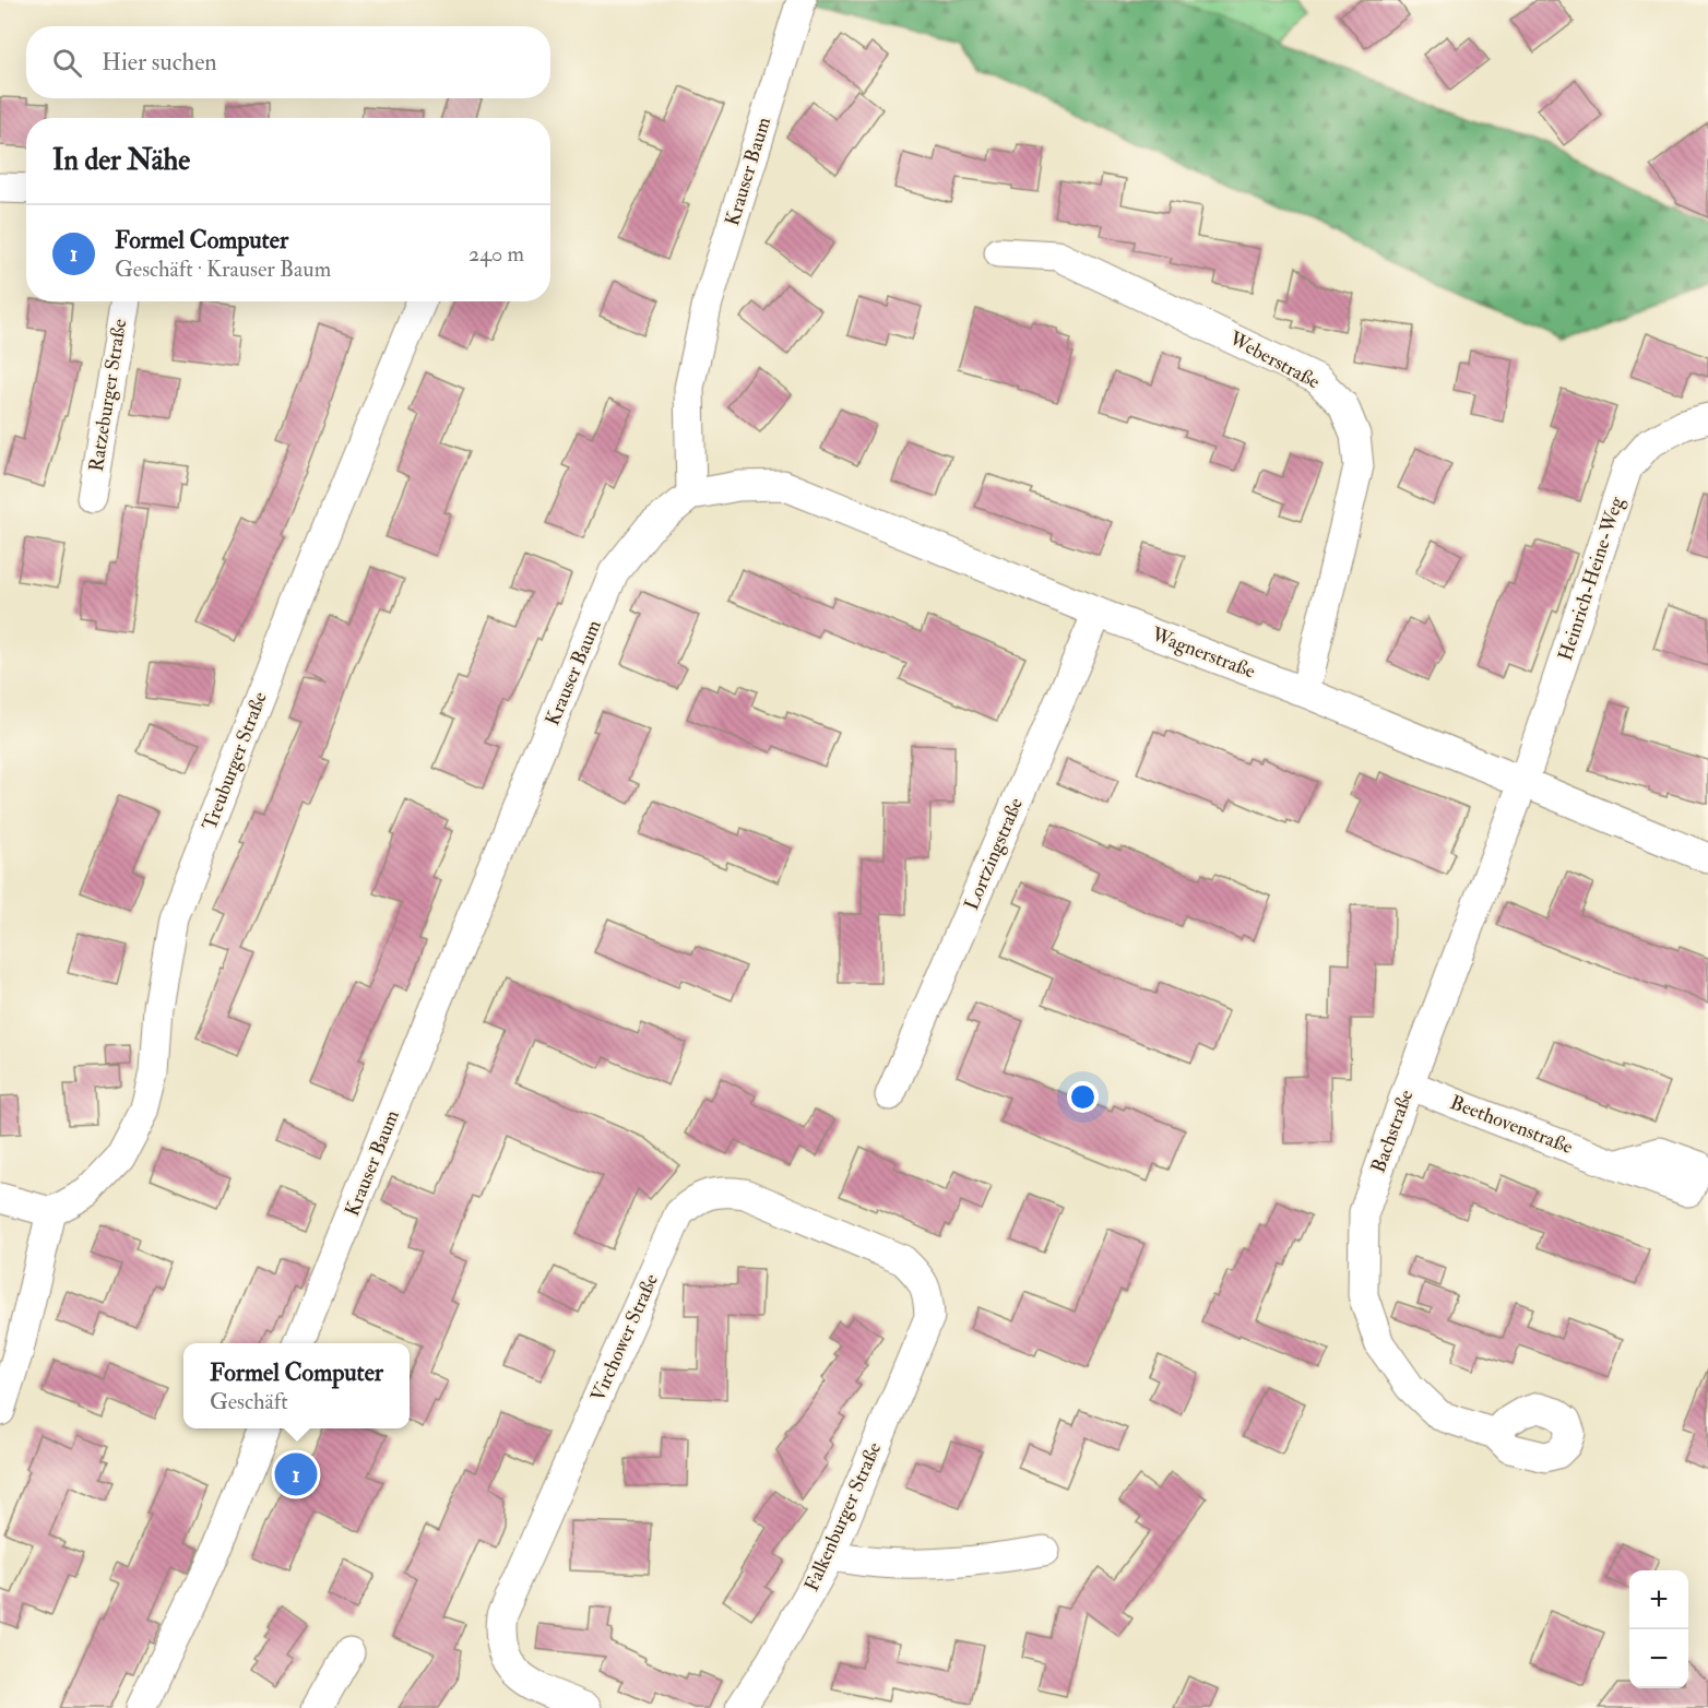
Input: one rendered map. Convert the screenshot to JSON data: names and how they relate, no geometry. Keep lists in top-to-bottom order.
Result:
{
  "streets": {
    "street": [
      "Krauser Baum",
      "Weberstraße",
      "Ratzeburger Straße",
      "Heinrich-Heine-Weg",
      "Wagnerstraße",
      "Treuburger Straße",
      "Lortzingstraße",
      "Beethovenstraße",
      "Bachstraße",
      "Virchower Straße",
      "Falkenburger Straße"
    ]
  },
  "crossings": [
    ["Krauser Baum", "Wagnerstraße"],
    ["Weberstraße", "Wagnerstraße"],
    ["Heinrich-Heine-Weg", "Wagnerstraße"],
    ["Heinrich-Heine-Weg", "Bachstraße"],
    ["Wagnerstraße", "Lortzingstraße"],
    ["Wagnerstraße", "Bachstraße"],
    ["Beethovenstraße", "Bachstraße"],
    ["Virchower Straße", "Falkenburger Straße"]
  ],
  "page": {
    "search": "Hier suchen",
    "heading": "In der Nähe",
    "list": [
      {
        "mark": "1",
        "name": "Formel Computer",
        "note": "Geschäft · Krauser Baum",
        "value": "240 m"
      }
    ],
    "popup": ["Formel Computer", "Geschäft"],
    "pins": "1",
    "map_buttons": ["+", "−"]
  }
}
